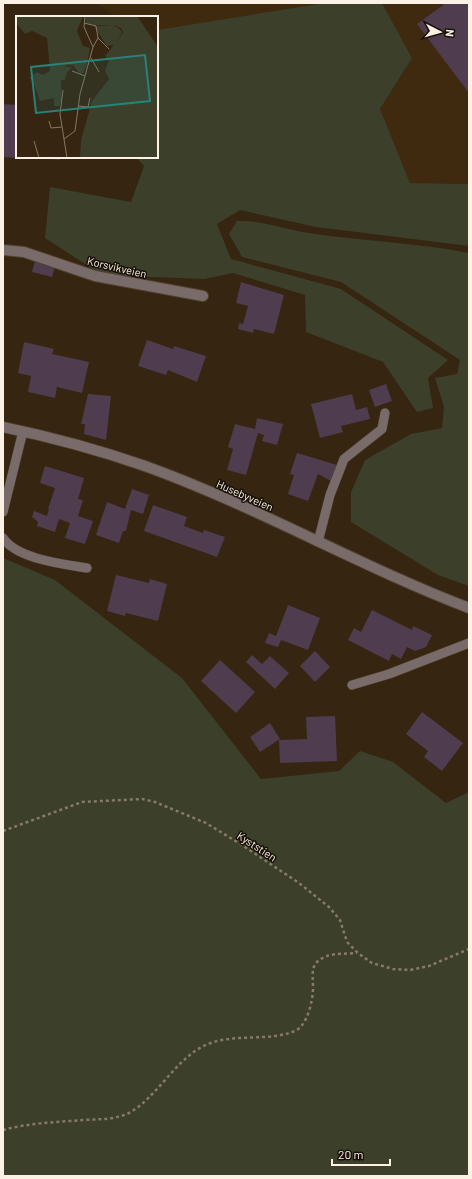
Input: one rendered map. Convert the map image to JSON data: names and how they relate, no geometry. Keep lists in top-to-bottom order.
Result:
{
  "streets": {
    "street": ["Korsvikveien", "Husebyveien"],
    "path": ["Kyststien"]
  },
  "scale_bar": "20 m",
  "north": "right"
}
